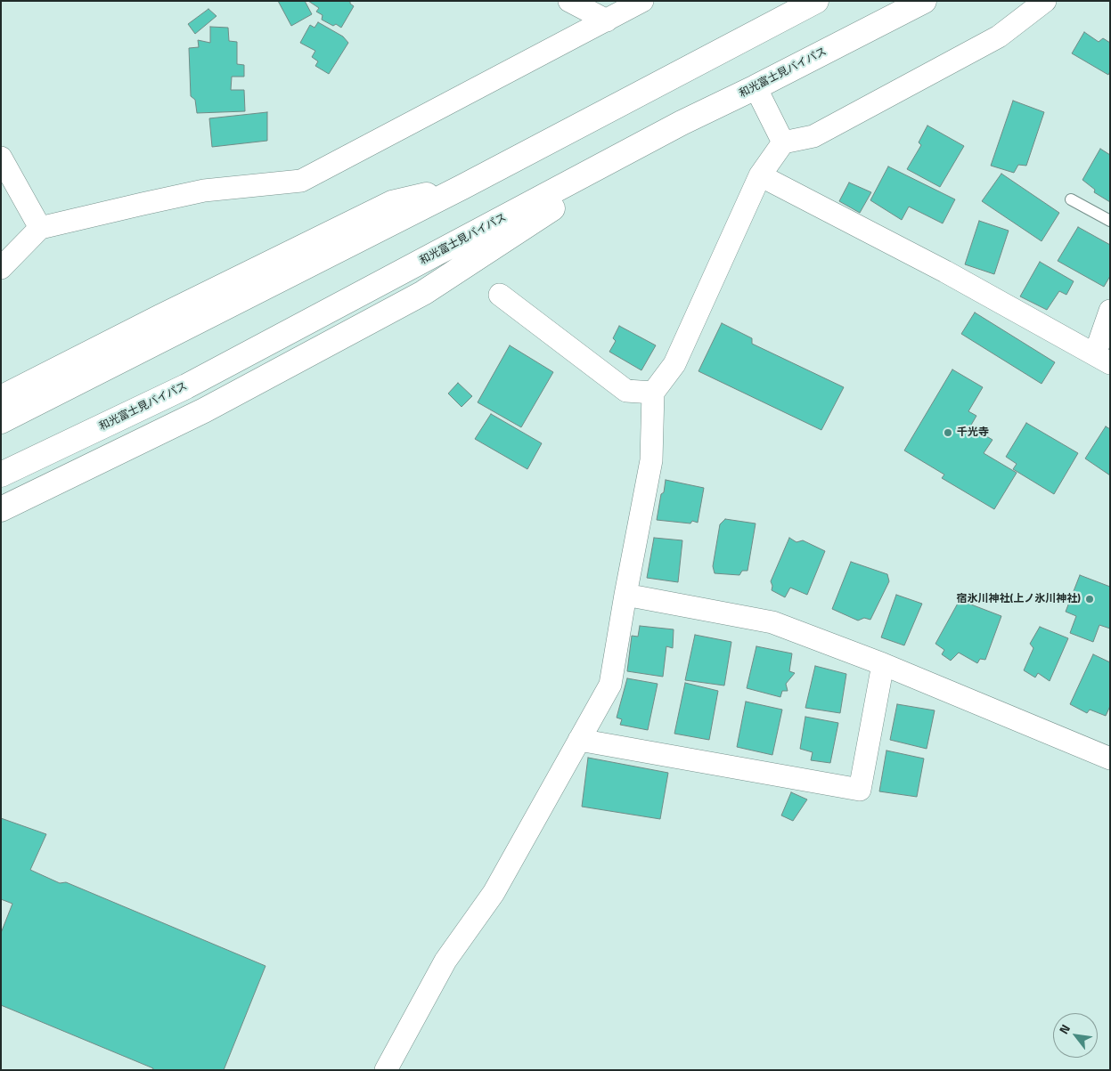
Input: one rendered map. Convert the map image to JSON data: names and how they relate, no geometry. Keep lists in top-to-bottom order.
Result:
{
  "streets": {
    "highway": ["和光富士見バイパス"]
  },
  "places": ["千光寺", "宿氷川神社(上ノ氷川神社)"],
  "north": "top left"
}
